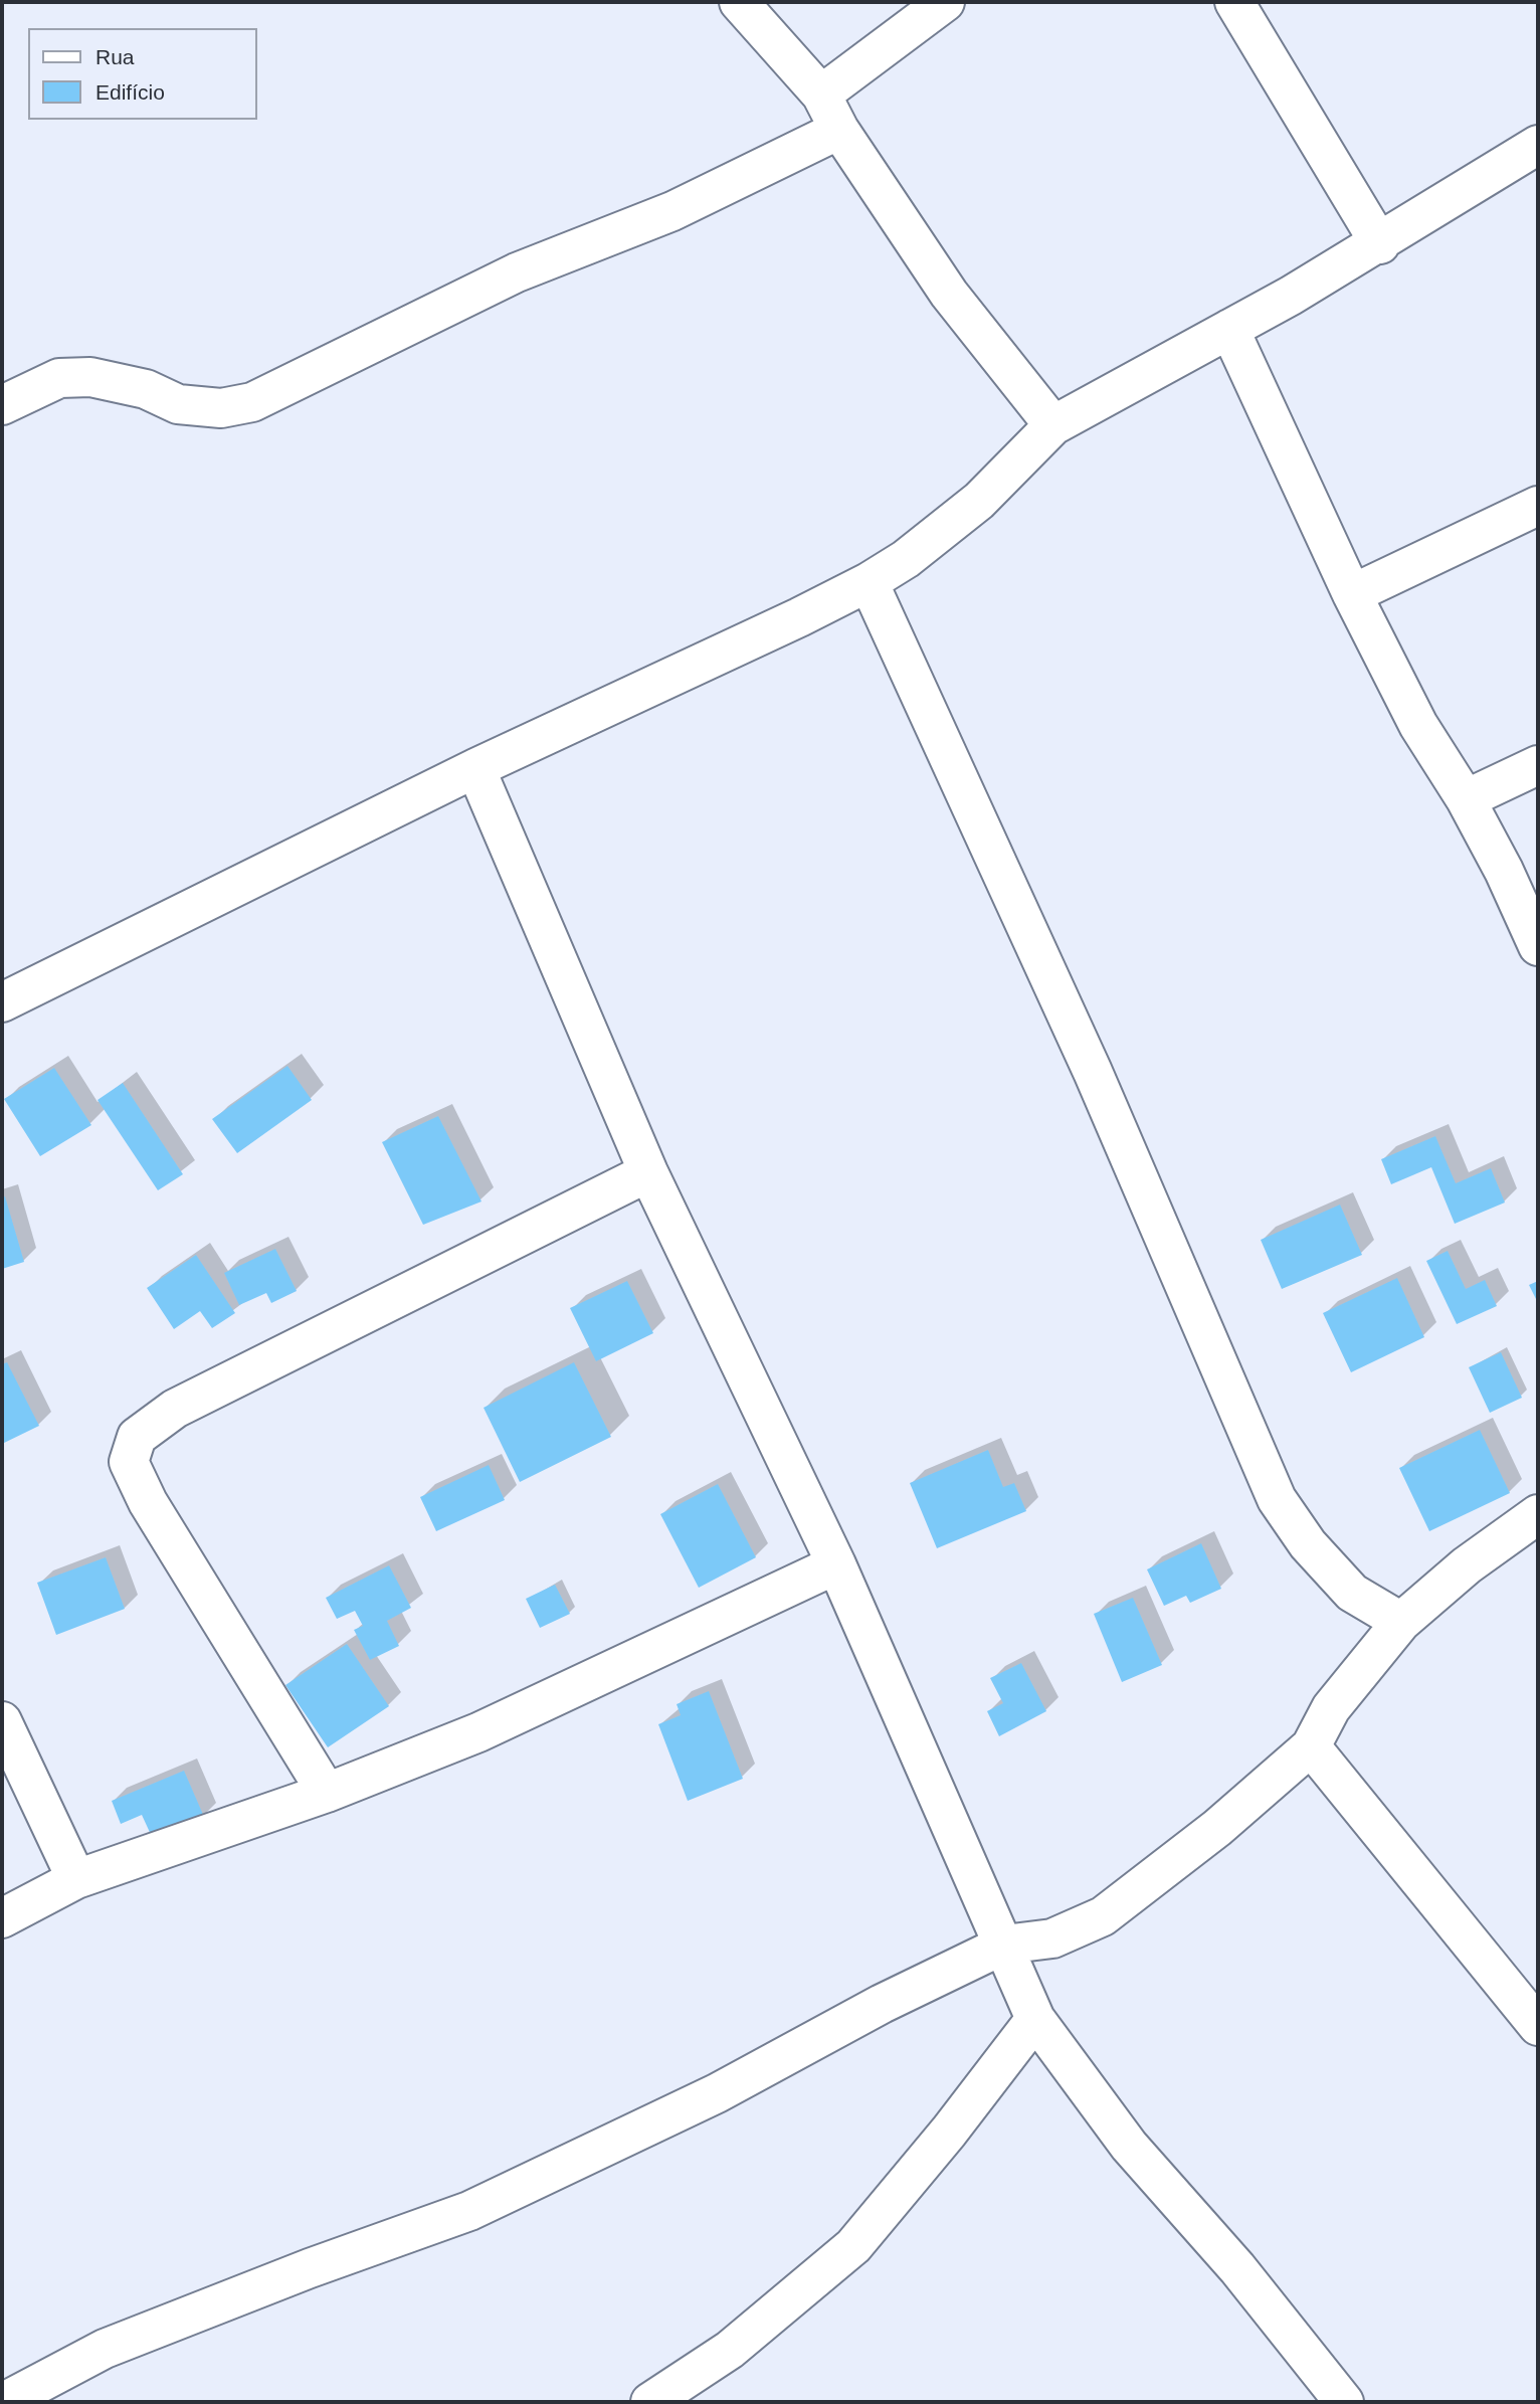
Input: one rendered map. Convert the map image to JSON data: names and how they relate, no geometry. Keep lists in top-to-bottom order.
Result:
{
  "legend": ["Rua", "Edifício"]
}
